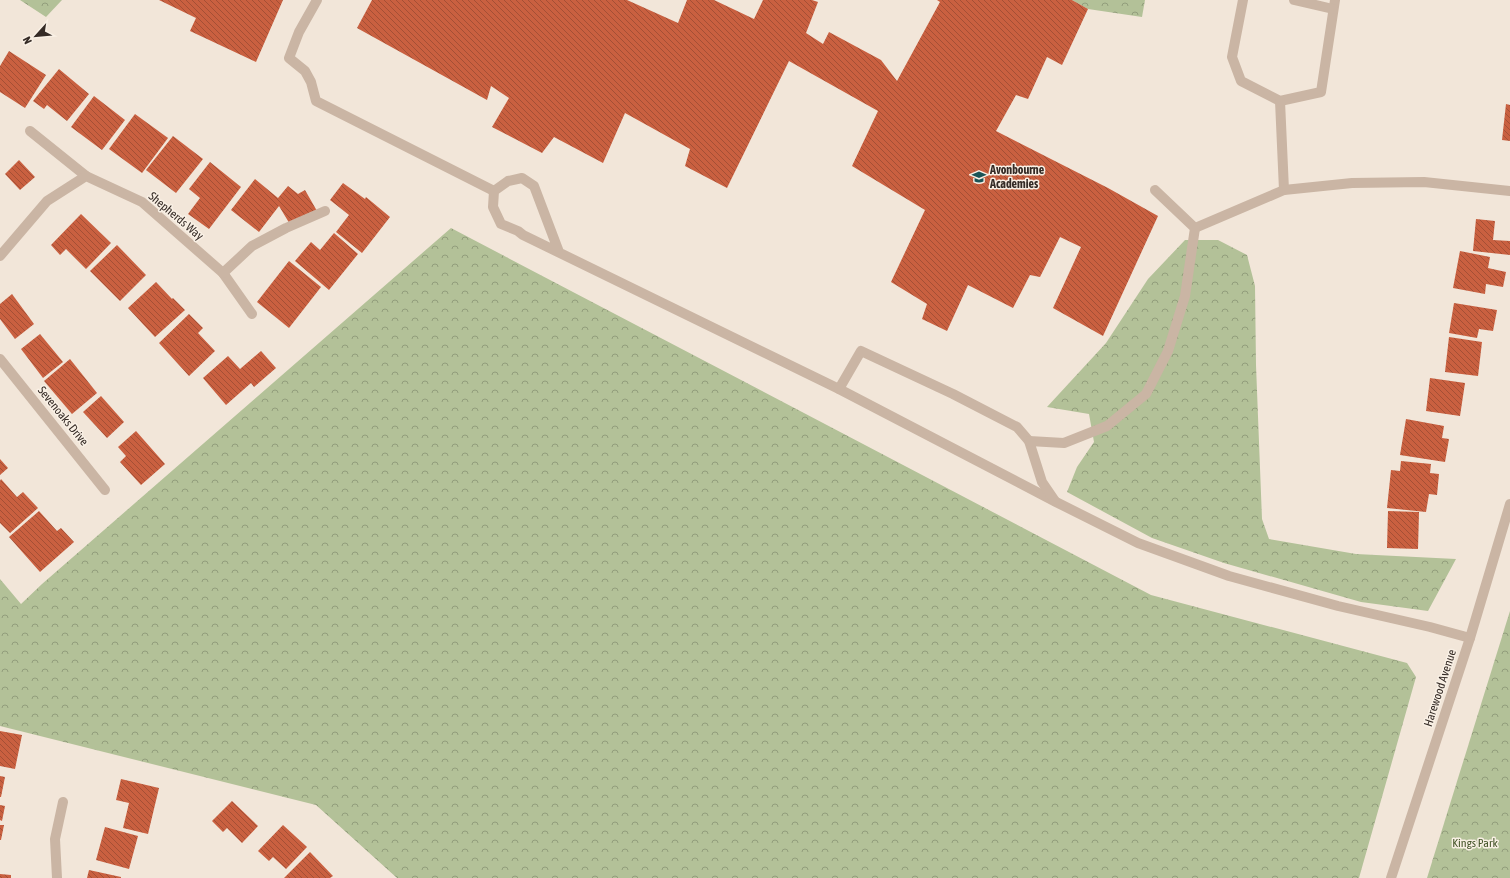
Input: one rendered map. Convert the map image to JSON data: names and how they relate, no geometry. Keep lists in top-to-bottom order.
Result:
{
  "streets": {
    "street": ["Shepherds Way", "Sevenoaks Drive", "Harewood Avenue"]
  },
  "parks": ["Kings Park"],
  "places": {
    "school or university": ["Avonbourne Academies"]
  },
  "north": "bottom left"
}
